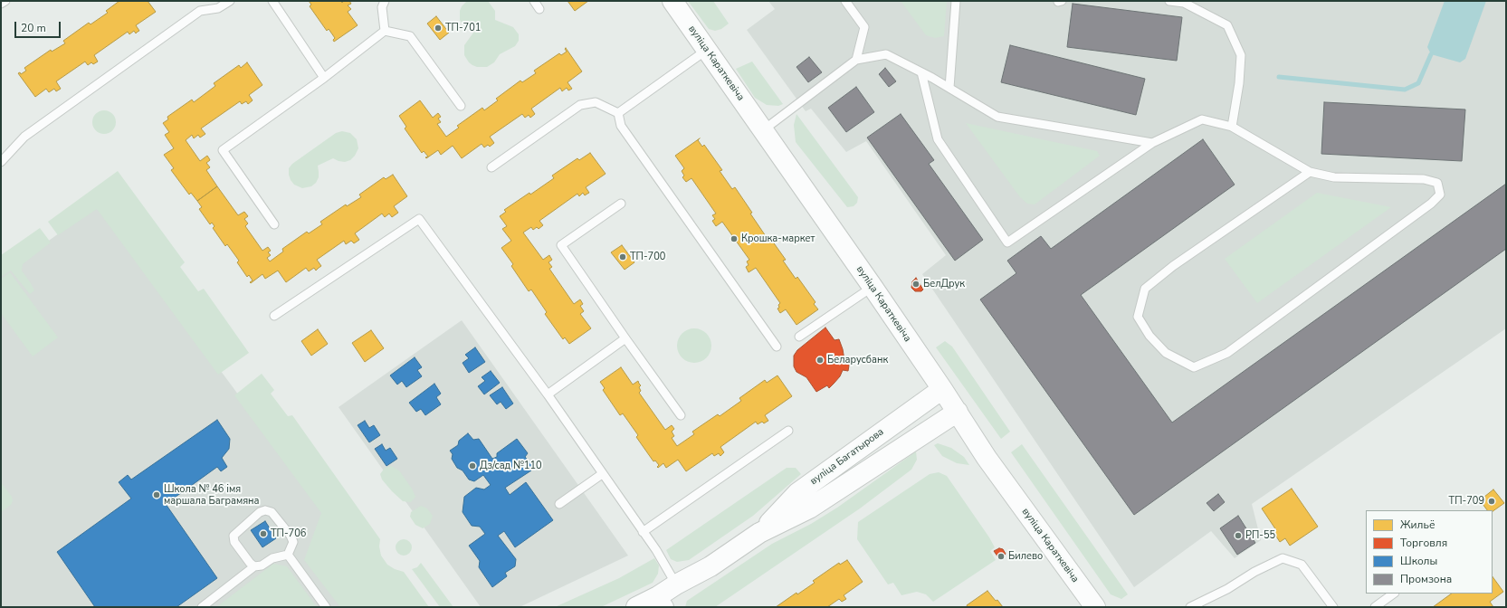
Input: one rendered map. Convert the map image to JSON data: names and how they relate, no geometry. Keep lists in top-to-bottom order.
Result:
{
  "streets": {
    "street": ["вуліца Караткевіча", "вуліца Багатырова"]
  },
  "crossings": [
    ["вуліца Караткевіча", "вуліца Багатырова"]
  ],
  "places": [
    "ТП-701",
    "Крошка-маркет",
    "ТП-700",
    "БелДрук",
    "Беларусбанк",
    "Дз/сад №110",
    "Школа № 46 імя маршала Баграмяна",
    "ТП-709",
    "ТП-706",
    "РП-55",
    "Билево"
  ],
  "legend": [
    "Жильё",
    "Торговля",
    "Школы",
    "Промзона"
  ],
  "scale_bar": "20 m"
}
